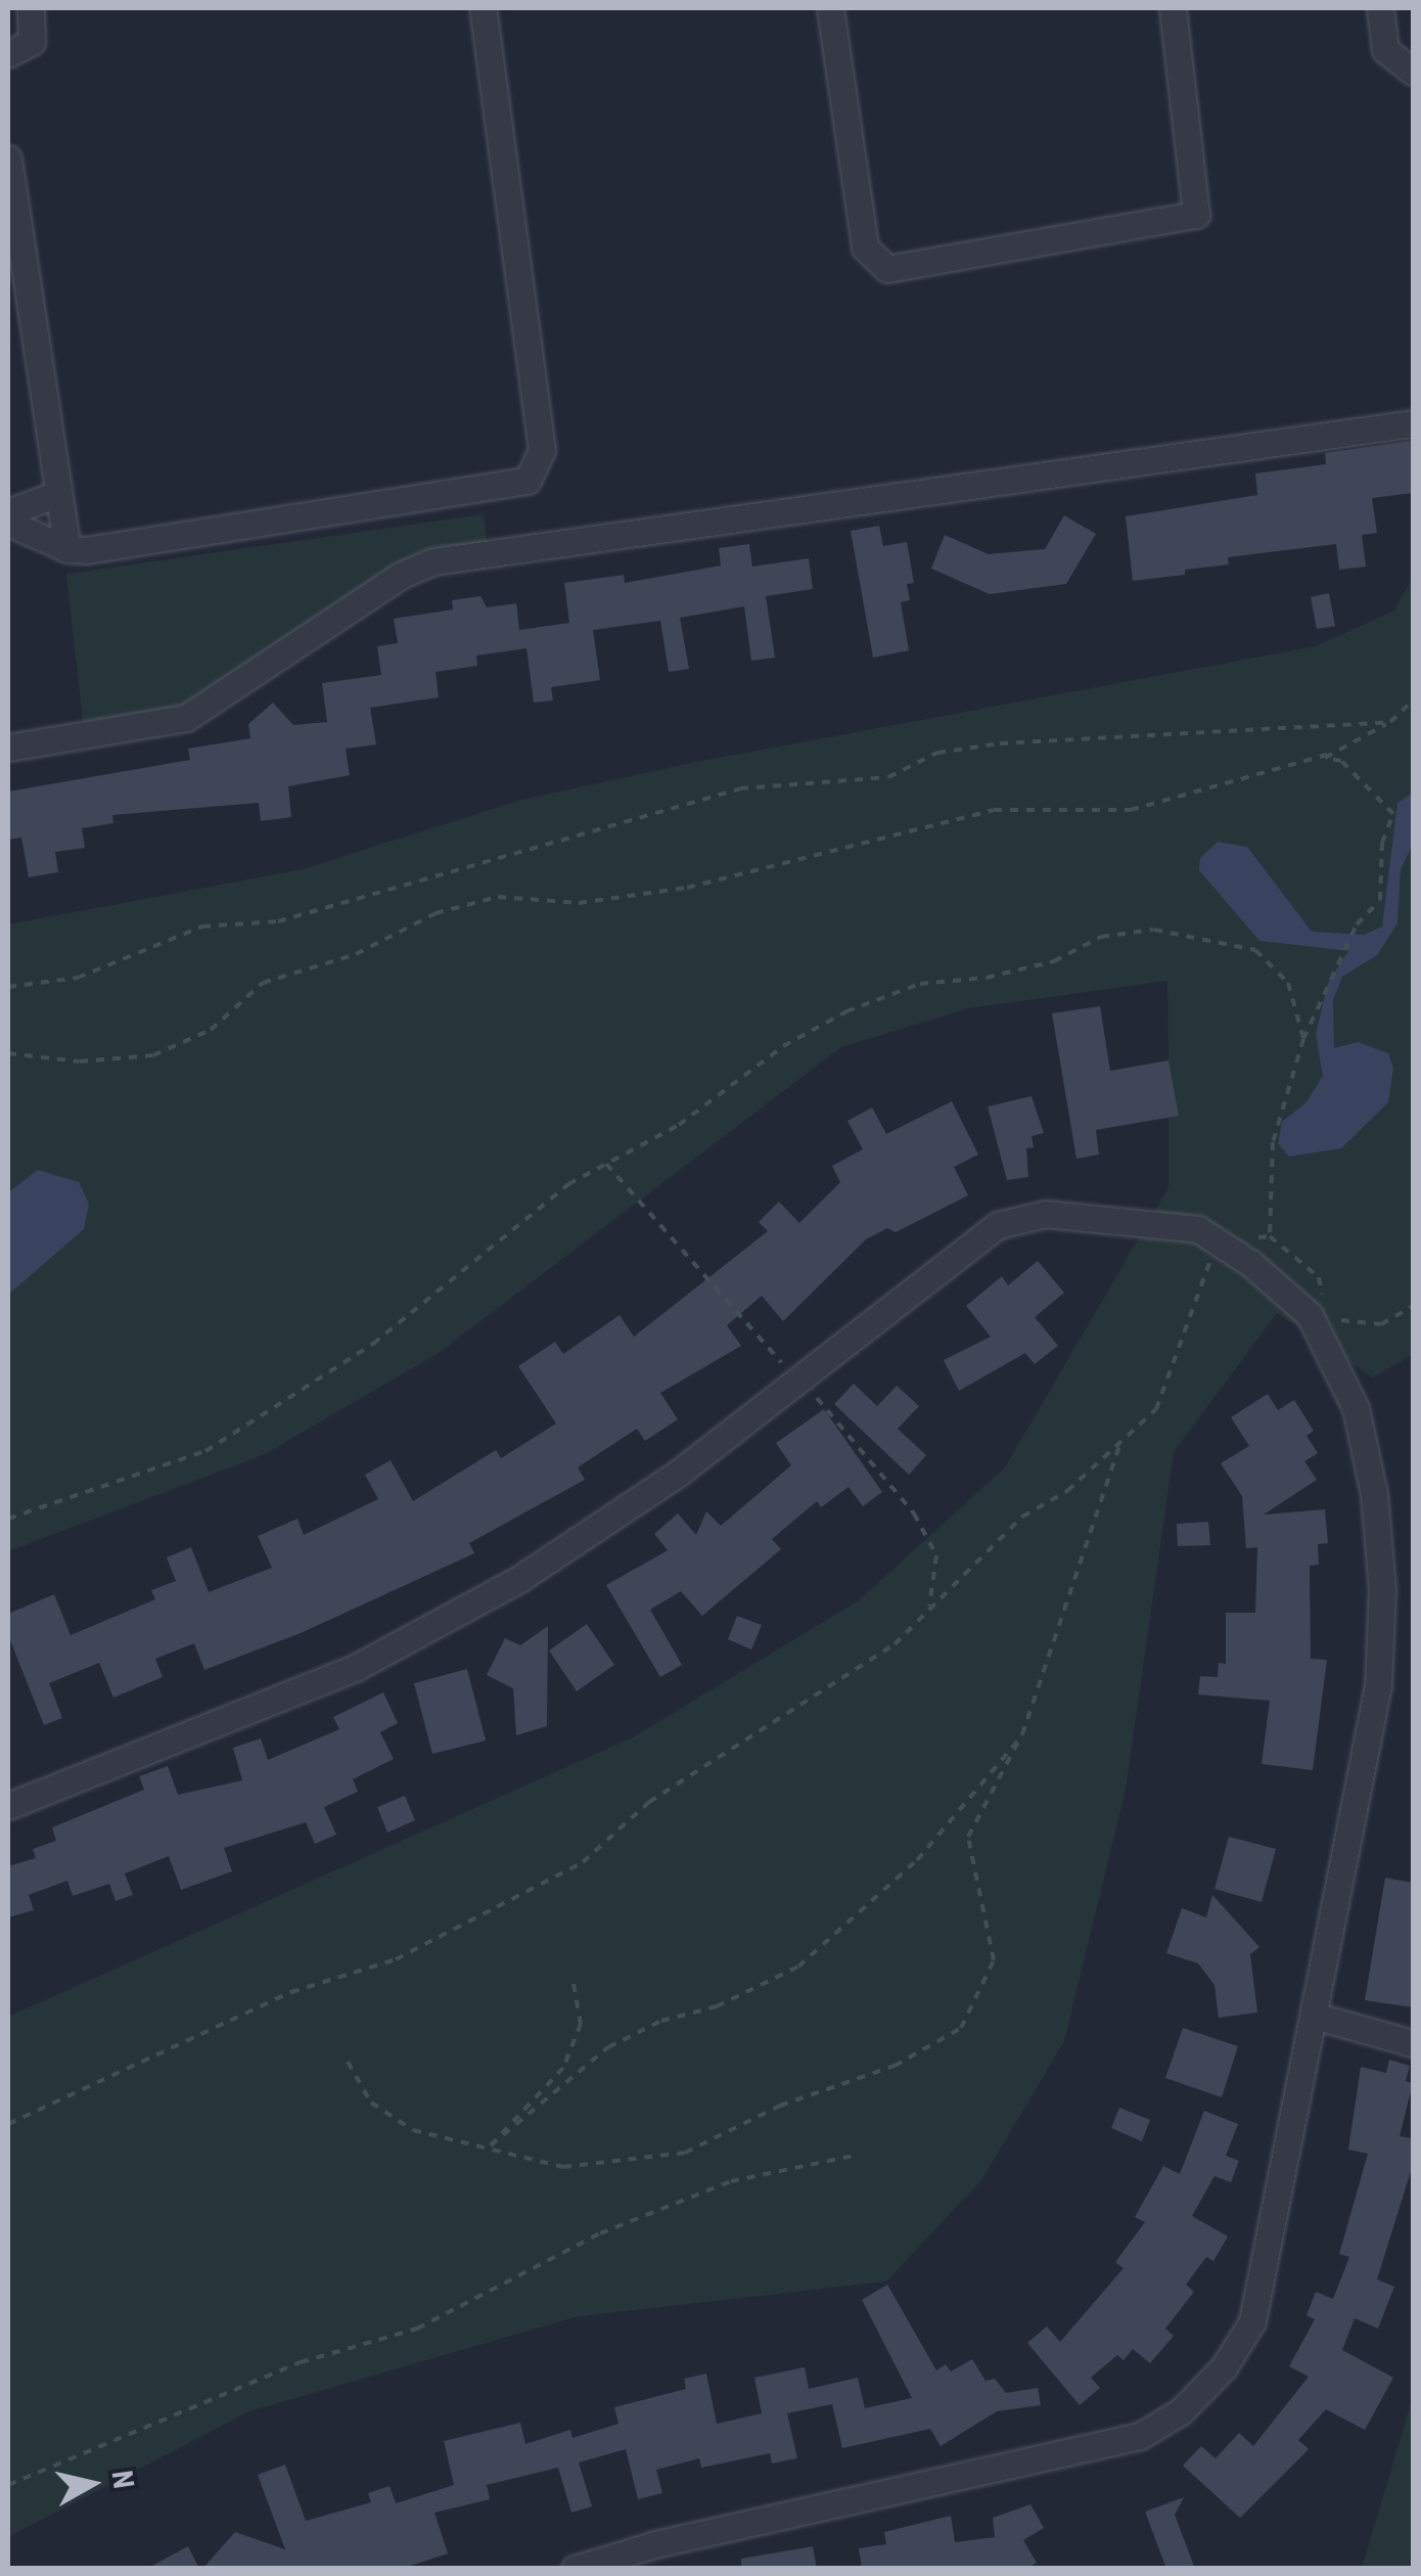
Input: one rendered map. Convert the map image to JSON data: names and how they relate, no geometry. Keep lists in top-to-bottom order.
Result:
{
  "north": "right"
}
